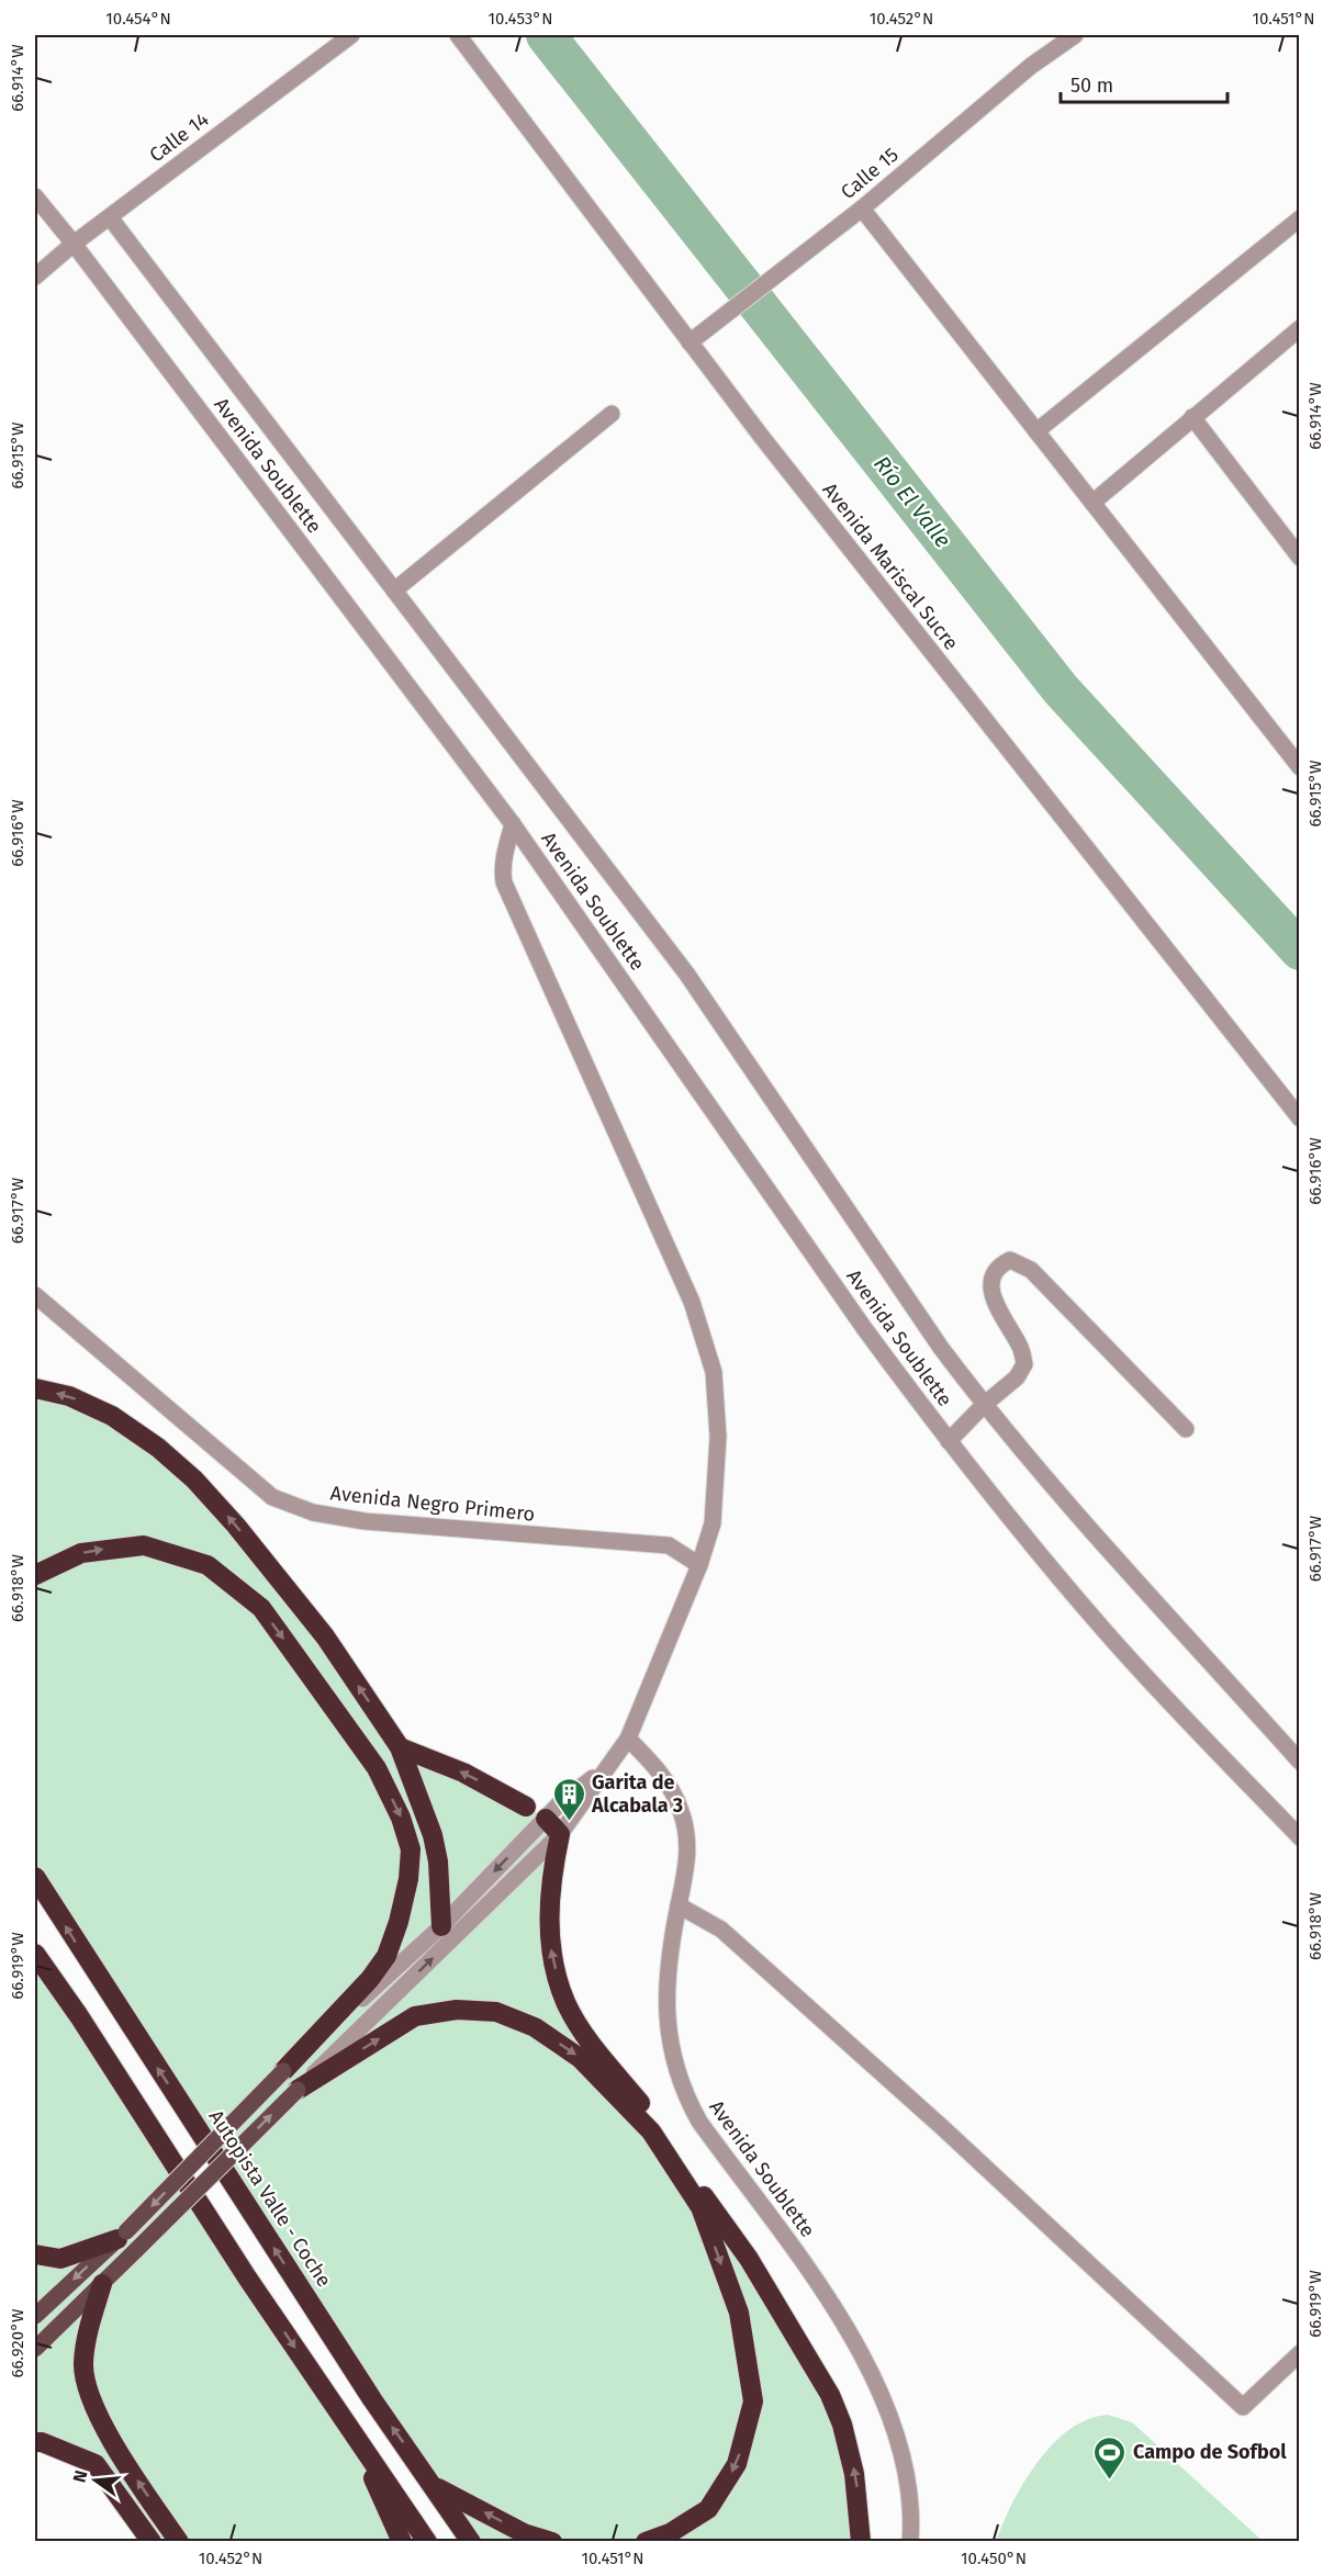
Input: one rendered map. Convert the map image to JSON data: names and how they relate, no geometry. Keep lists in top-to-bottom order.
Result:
{
  "streets": {
    "highway": ["Autopista Valle - Coche"],
    "street": [
      "Calle 14",
      "Calle 15",
      "Avenida Soublette",
      "Avenida Mariscal Sucre",
      "Avenida Negro Primero"
    ]
  },
  "crossings": [
    ["Calle 14", "Avenida Soublette"],
    ["Calle 15", "Avenida Mariscal Sucre"],
    ["Avenida Soublette", "Avenida Negro Primero"]
  ],
  "water": ["Río El Valle"],
  "places": {
    "building": ["Garita de Alcabala 3"],
    "sports": ["Campo de Sofbol"]
  },
  "scale_bar": "50 m",
  "north": "left",
  "coordinates": [
    "10.454°N",
    "10.453°N",
    "10.452°N",
    "10.451°N",
    "66.914°W",
    "66.915°W",
    "66.916°W",
    "66.917°W",
    "66.918°W",
    "66.919°W",
    "66.920°W",
    "10.450°N"
  ]
}
